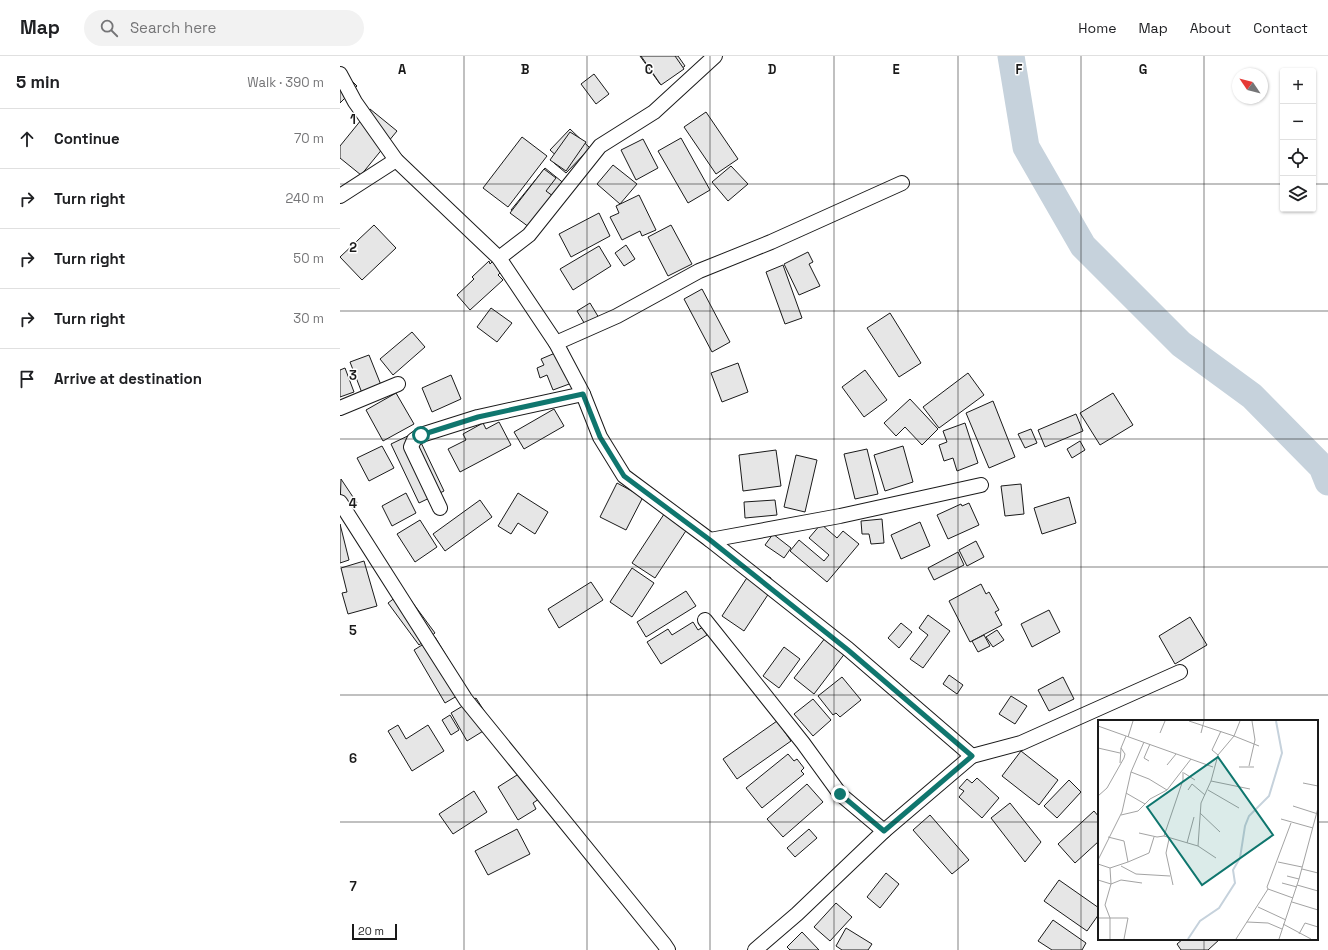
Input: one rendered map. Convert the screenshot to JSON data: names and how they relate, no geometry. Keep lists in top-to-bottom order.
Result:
{
  "scale_bar": "20 m",
  "north": "top left",
  "page": {
    "header": "Map",
    "search": "Search here",
    "nav": [
      "Home",
      "Map",
      "About",
      "Contact"
    ],
    "heading": ["5 min", "Walk · 390 m"],
    "map_buttons": ["+", "−"],
    "list": [
      ["Continue", "70 m"],
      ["Turn right", "240 m"],
      ["Turn right", "50 m"],
      ["Turn right", "30 m"],
      "Arrive at destination"
    ],
    "scale": "20 m"
  },
  "grid": {
    "columns": [
      "A",
      "B",
      "C",
      "D",
      "E",
      "F",
      "G"
    ],
    "rows": [
      "1",
      "2",
      "3",
      "4",
      "5",
      "6",
      "7"
    ]
  }
}
